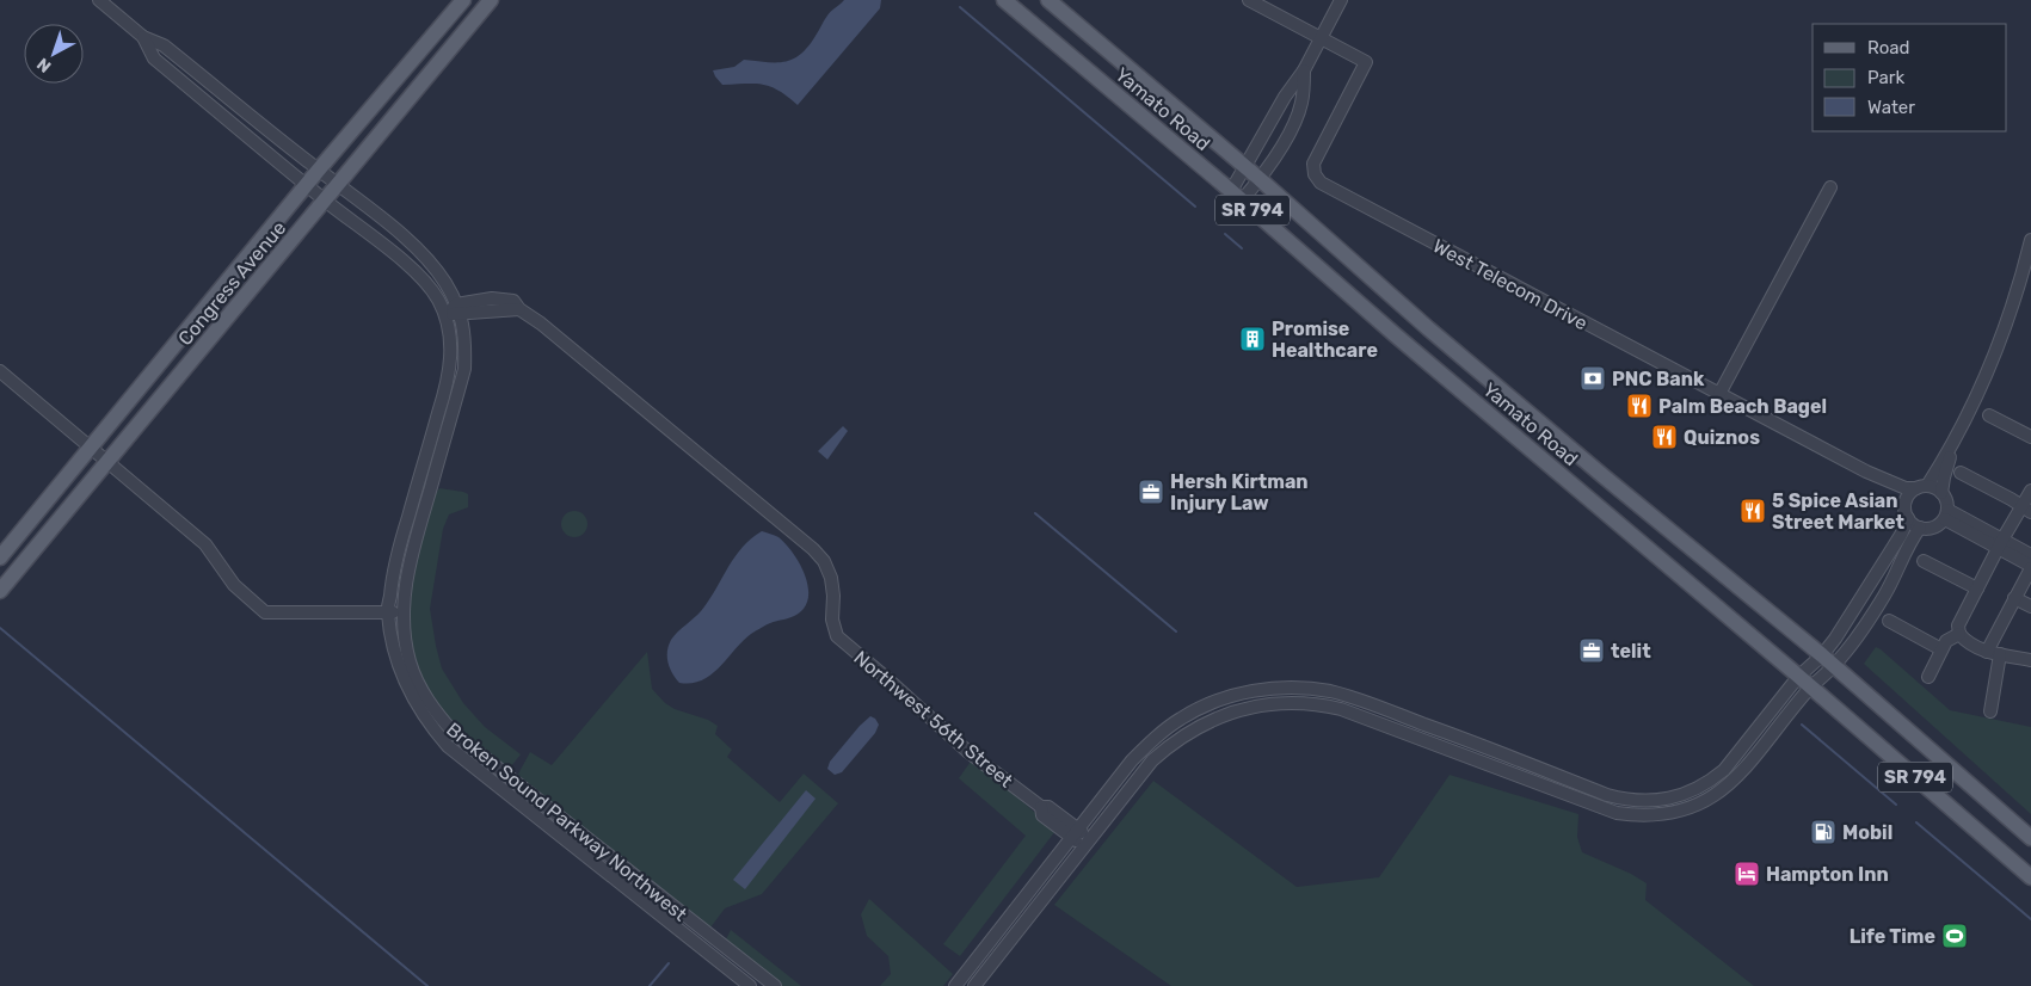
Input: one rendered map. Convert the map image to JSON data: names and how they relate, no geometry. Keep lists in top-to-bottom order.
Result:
{
  "streets": {
    "main road": ["Yamato Road", "SR 794", "Congress Avenue"],
    "street": ["West Telecom Drive", "Northwest 56th Street", "Broken Sound Parkway Northwest"]
  },
  "crossings": [
    ["Congress Avenue", "Broken Sound Parkway Northwest"],
    ["Northwest 56th Street", "Broken Sound Parkway Northwest"]
  ],
  "places": {
    "building": ["Promise Healthcare"],
    "bank": ["PNC Bank"],
    "restaurant": ["Palm Beach Bagel", "Quiznos", "5 Spice Asian Street Market"],
    "office": ["Hersh Kirtman Injury Law", "telit"],
    "fuel station": ["Mobil"],
    "hotel": ["Hampton Inn"],
    "sports": ["Life Time"]
  },
  "legend": ["Road", "Park", "Water"],
  "north": "bottom left"
}
